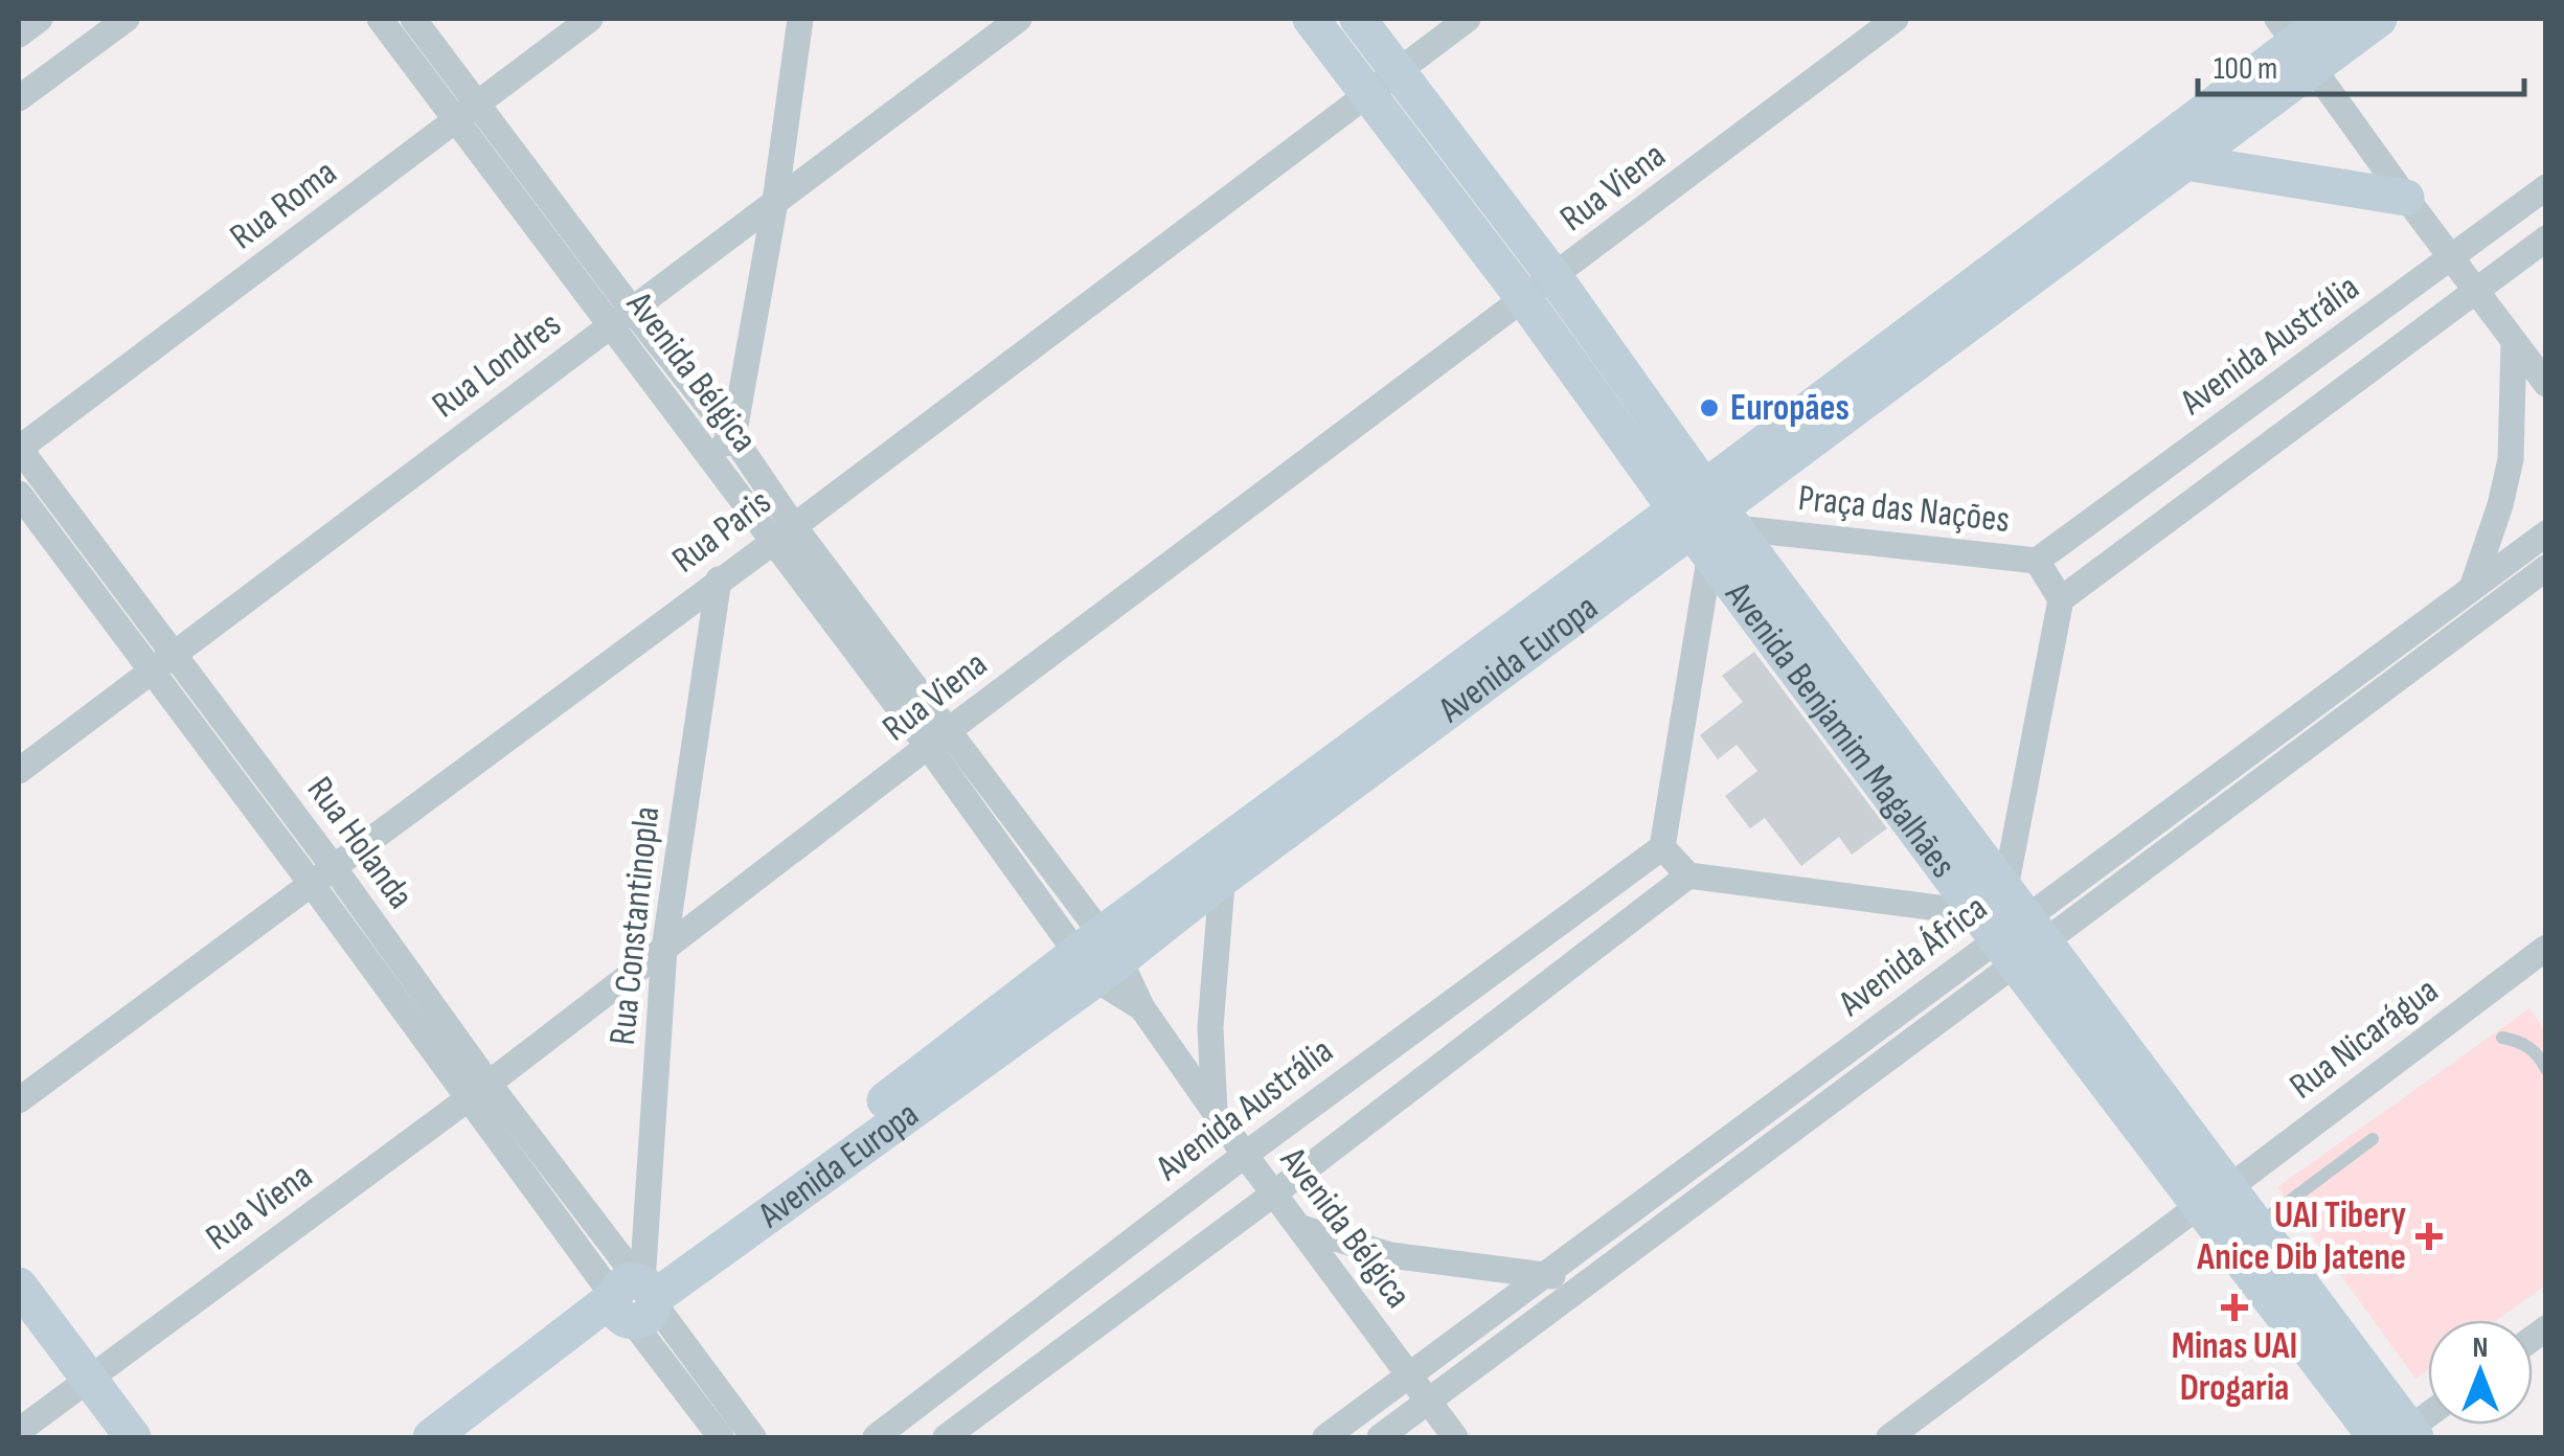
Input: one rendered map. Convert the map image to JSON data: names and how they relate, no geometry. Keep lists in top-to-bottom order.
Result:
{
  "streets": {
    "main road": ["Avenida Europa", "Avenida Benjamim Magalhães"],
    "street": [
      "Rua Viena",
      "Rua Roma",
      "Avenida Austrália",
      "Rua Londres",
      "Avenida Bélgica",
      "Praça das Nações",
      "Rua Paris",
      "Rua Holanda",
      "Rua Constantinopla",
      "Avenida África",
      "Rua Nicarágua"
    ]
  },
  "crossings": [
    ["Rua Viena", "Avenida Bélgica"],
    ["Rua Viena", "Avenida Benjamim Magalhães"],
    ["Rua Viena", "Rua Holanda"],
    ["Rua Viena", "Rua Constantinopla"],
    ["Rua Roma", "Avenida Bélgica"],
    ["Rua Roma", "Rua Holanda"],
    ["Avenida Austrália", "Avenida Bélgica"],
    ["Avenida Austrália", "Praça das Nações"],
    ["Rua Londres", "Avenida Bélgica"],
    ["Rua Londres", "Rua Holanda"],
    ["Avenida Bélgica", "Rua Paris"],
    ["Avenida Bélgica", "Avenida Europa"],
    ["Avenida Bélgica", "Avenida África"],
    ["Praça das Nações", "Avenida Europa"],
    ["Praça das Nações", "Avenida Benjamim Magalhães"],
    ["Rua Paris", "Avenida Benjamim Magalhães"],
    ["Rua Paris", "Rua Holanda"],
    ["Rua Paris", "Rua Constantinopla"],
    ["Avenida Europa", "Avenida Benjamim Magalhães"],
    ["Avenida Europa", "Rua Holanda"],
    ["Avenida Europa", "Rua Constantinopla"],
    ["Avenida Benjamim Magalhães", "Avenida África"],
    ["Avenida Benjamim Magalhães", "Rua Nicarágua"],
    ["Rua Holanda", "Rua Constantinopla"]
  ],
  "places": {
    "other": ["Europães"],
    "health": ["UAI Tibery Anice Dib Jatene", "Minas UAI Drogaria"]
  },
  "scale_bar": "100 m",
  "north": "top"
}
